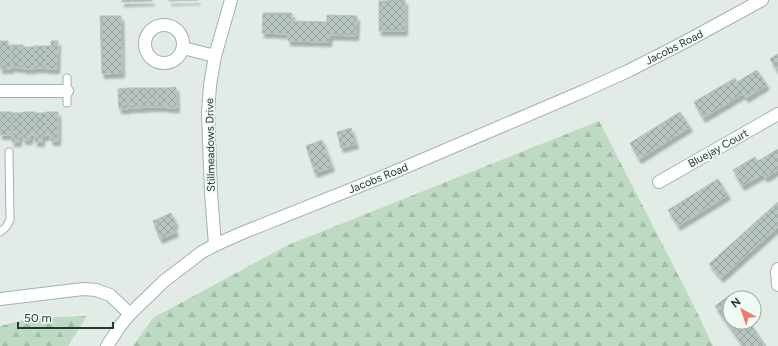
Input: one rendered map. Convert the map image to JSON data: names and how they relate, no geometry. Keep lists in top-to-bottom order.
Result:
{
  "streets": {
    "street": ["Jacobs Road", "Stillmeadows Drive", "Bluejay Court"]
  },
  "crossings": [
    ["Jacobs Road", "Stillmeadows Drive"]
  ],
  "scale_bar": "50 m",
  "north": "top left"
}
